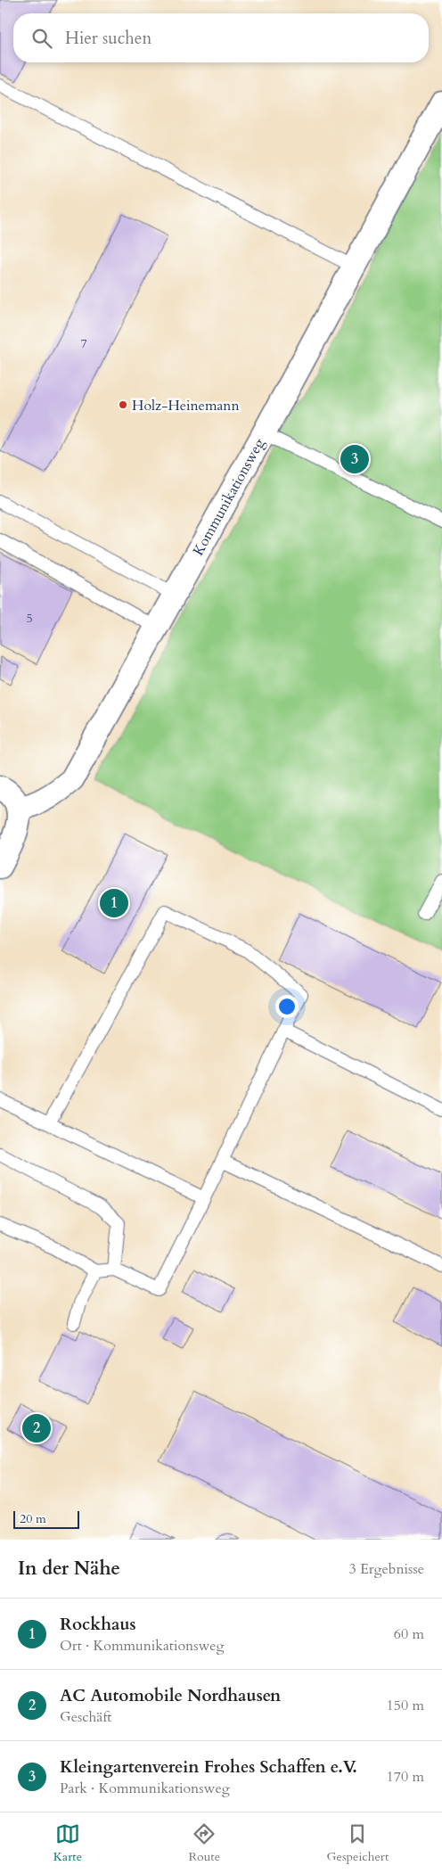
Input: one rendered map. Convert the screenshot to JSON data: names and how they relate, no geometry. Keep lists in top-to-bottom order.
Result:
{
  "streets": {
    "street": ["Kommunikationsweg"]
  },
  "places": ["Holz-Heinemann"],
  "house_numbers": ["7", "5"],
  "scale_bar": "20 m",
  "page": {
    "search": "Hier suchen",
    "pins": ["3", "1", "2"],
    "scale": "20 m",
    "heading": ["In der Nähe", "3 Ergebnisse"],
    "list": [
      {
        "mark": "1",
        "name": "Rockhaus",
        "note": "Ort · Kommunikationsweg",
        "value": "60 m"
      },
      {
        "mark": "2",
        "name": "AC Automobile Nordhausen",
        "note": "Geschäft",
        "value": "150 m"
      },
      {
        "mark": "3",
        "name": "Kleingartenverein Frohes Schaffen e.V.",
        "note": "Park · Kommunikationsweg",
        "value": "170 m"
      }
    ],
    "nav": ["Karte", "Route", "Gespeichert"]
  }
}
